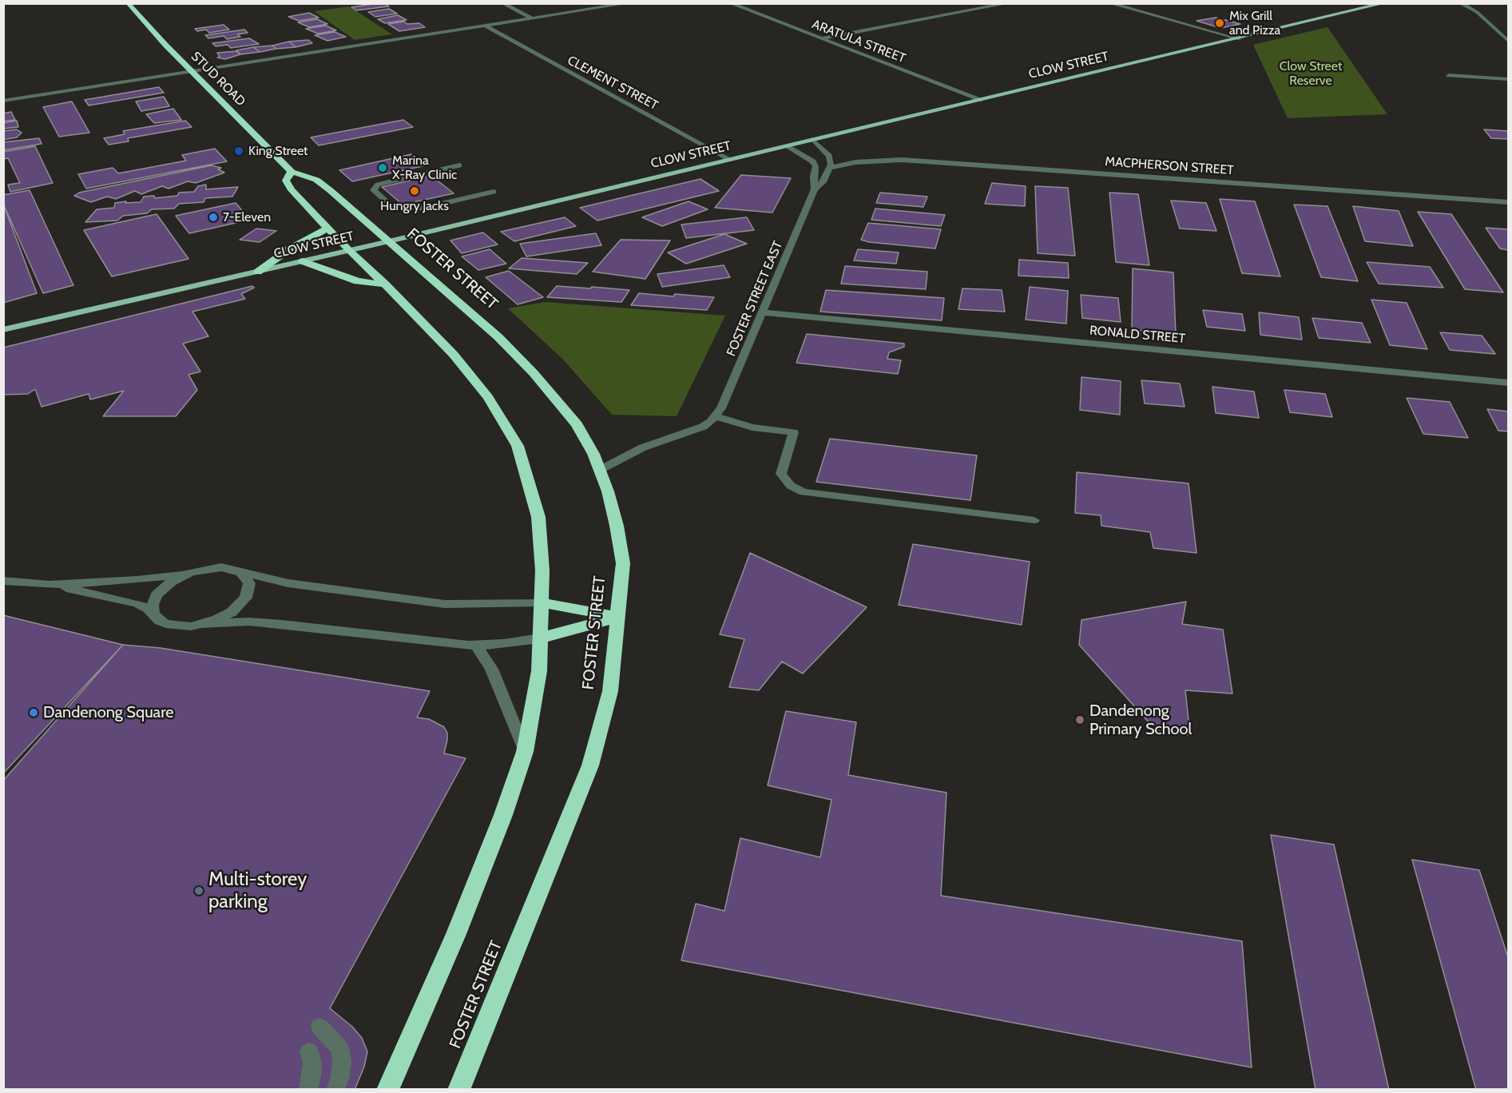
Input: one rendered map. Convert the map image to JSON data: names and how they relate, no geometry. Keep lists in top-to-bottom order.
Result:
{
  "streets": {
    "highway": ["STUD ROAD", "FOSTER STREET"],
    "main road": ["CLOW STREET"],
    "street": [
      "ARATULA STREET",
      "CLEMENT STREET",
      "MACPHERSON STREET",
      "FOSTER STREET EAST",
      "RONALD STREET"
    ]
  },
  "crossings": [
    ["ARATULA STREET", "CLOW STREET"],
    ["CLOW STREET", "STUD ROAD"],
    ["CLOW STREET", "CLEMENT STREET"],
    ["CLOW STREET", "FOSTER STREET"],
    ["CLOW STREET", "FOSTER STREET EAST"],
    ["STUD ROAD", "FOSTER STREET"],
    ["MACPHERSON STREET", "FOSTER STREET EAST"],
    ["FOSTER STREET EAST", "RONALD STREET"]
  ],
  "parks": ["Clow Street Reserve"],
  "places": [
    "Mix Grill and Pizza",
    "King Street",
    "Marina X-Ray Clinic",
    "Hungry Jacks",
    "7-Eleven",
    "Dandenong Square",
    "Dandenong Primary School",
    "Multi-storey parking"
  ]
}
